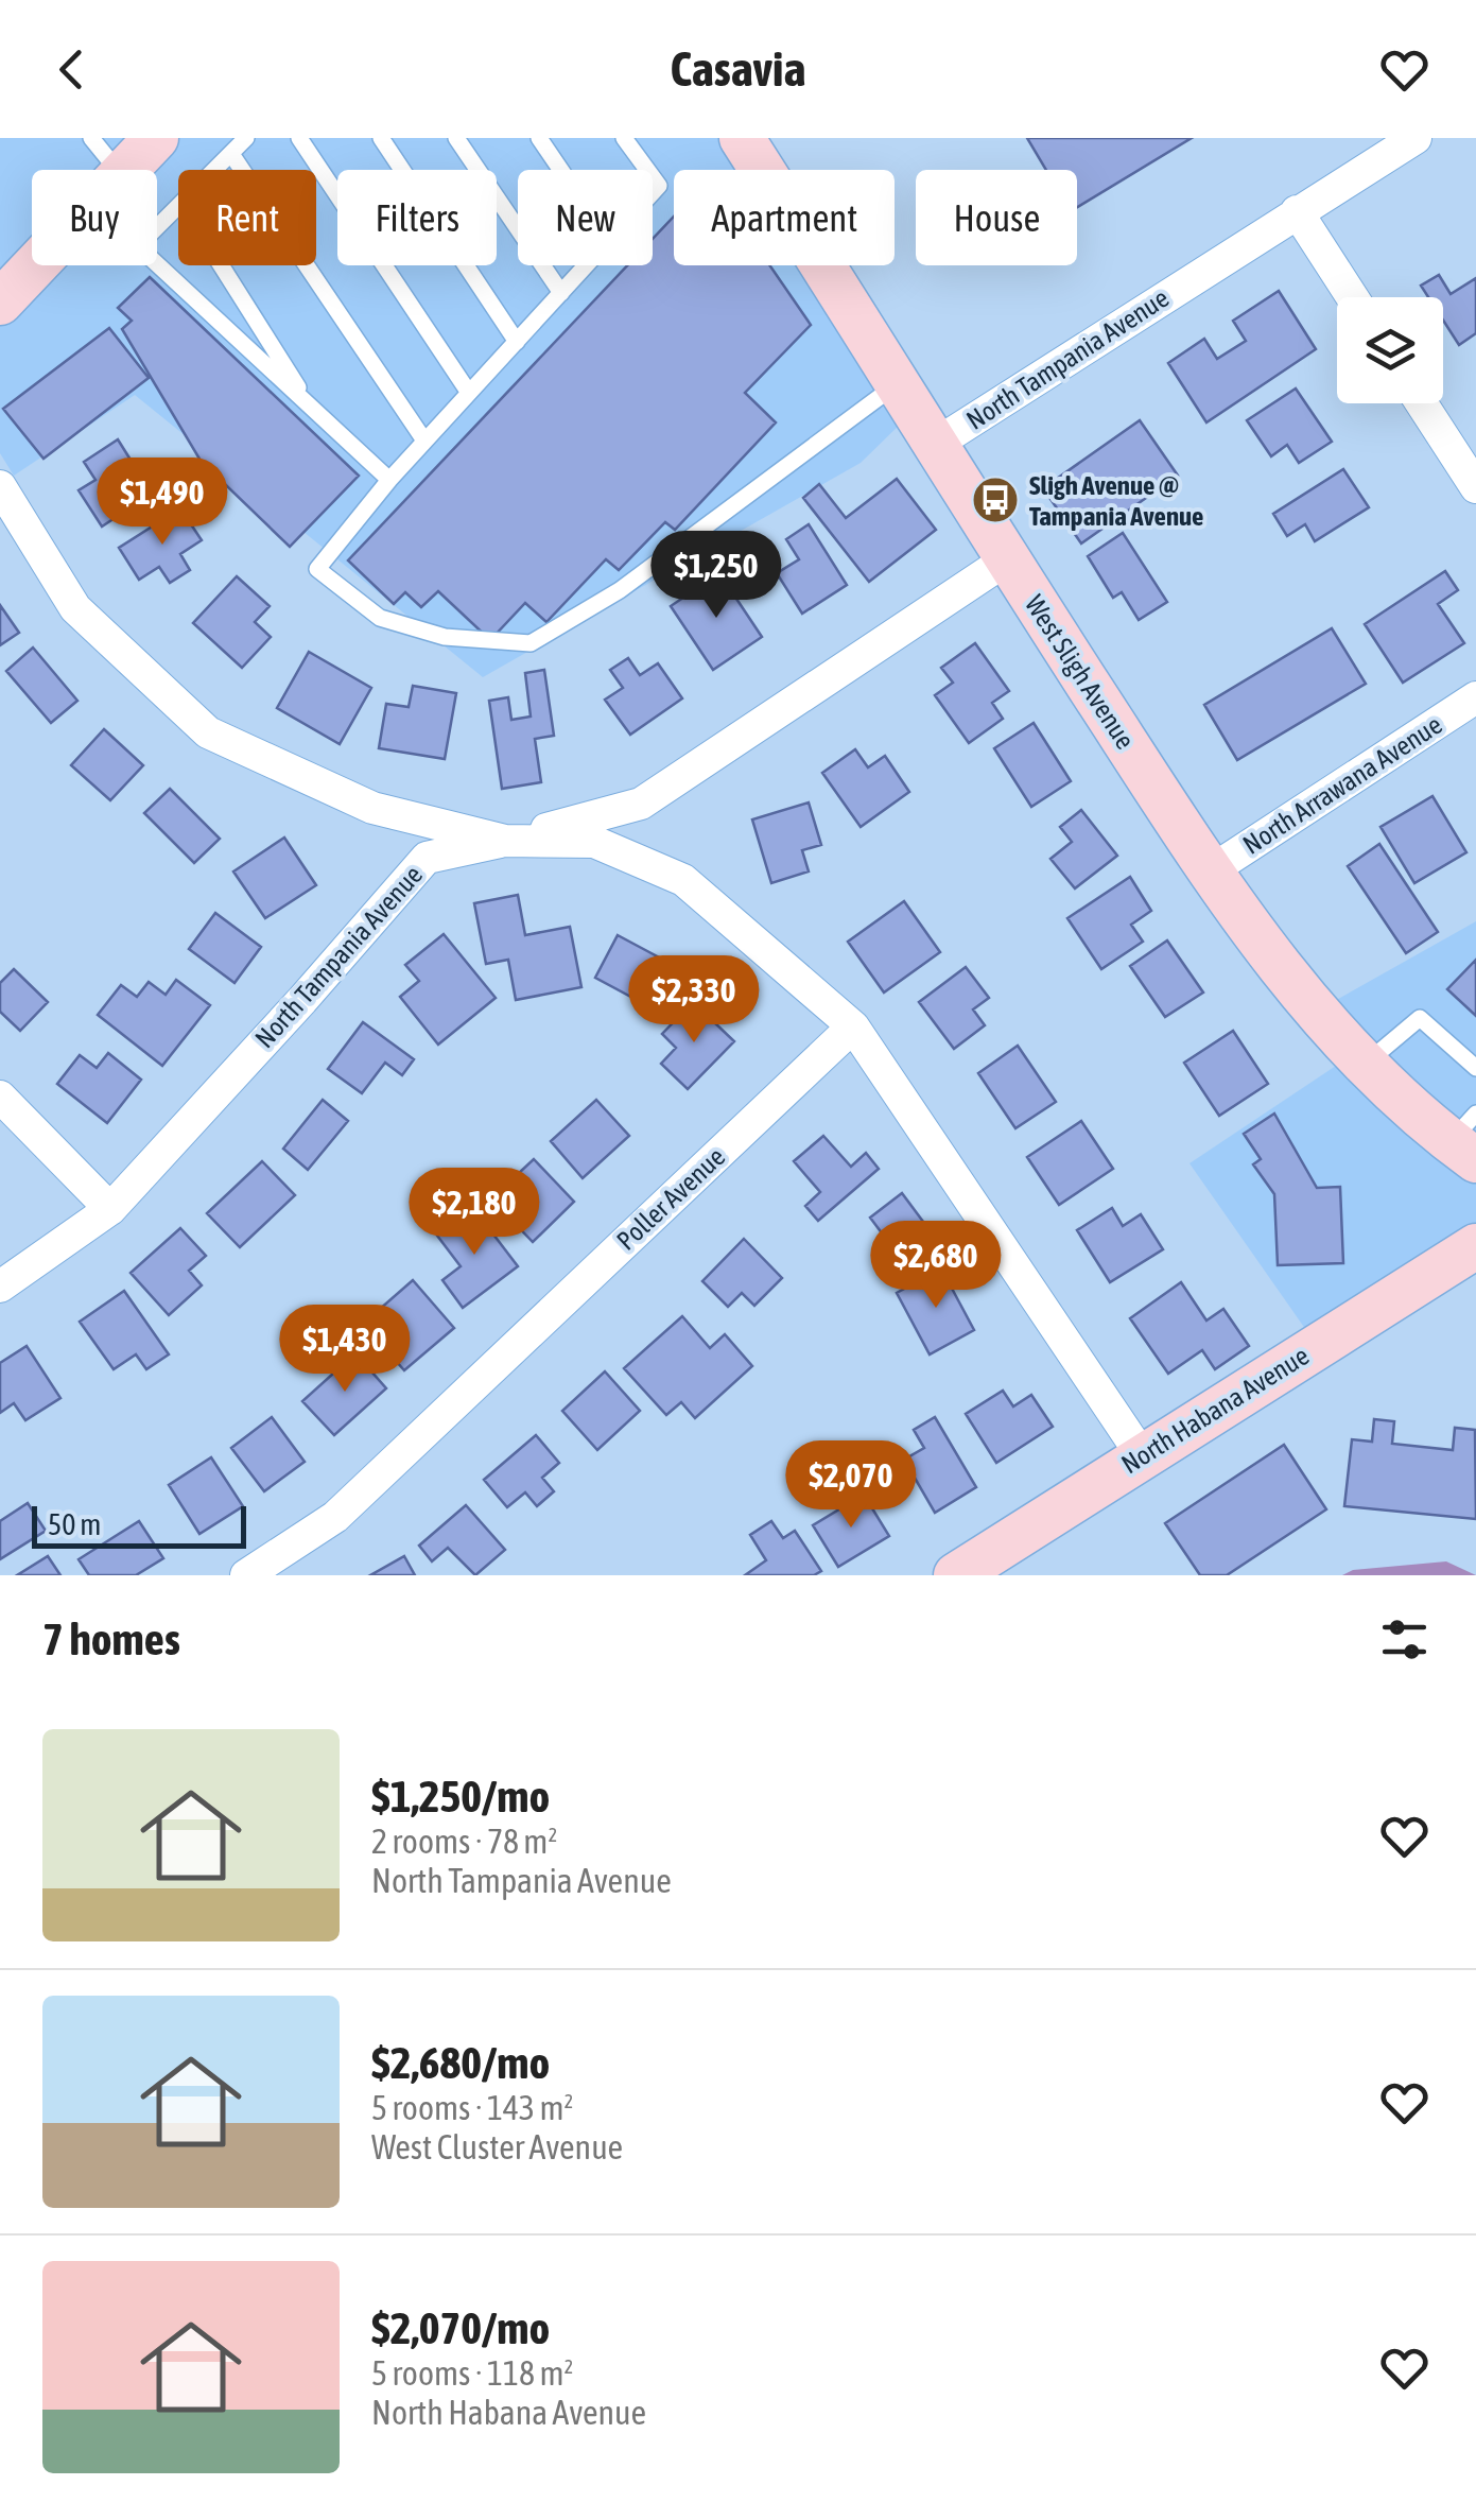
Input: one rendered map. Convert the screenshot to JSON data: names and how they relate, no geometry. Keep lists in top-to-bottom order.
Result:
{
  "streets": {
    "main road": ["West Sligh Avenue", "North Habana Avenue"],
    "street": ["North Tampania Avenue", "North Arrawana Avenue", "Poller Avenue"]
  },
  "crossings": [
    ["North Tampania Avenue", "West Sligh Avenue"],
    ["West Sligh Avenue", "North Arrawana Avenue"]
  ],
  "places": {
    "bus stop": ["Sligh Avenue @ Tampania Avenue"]
  },
  "scale_bar": "50 m",
  "page": {
    "header": "Casavia",
    "chip": [
      "Buy",
      "Rent",
      "Filters",
      "New",
      "Apartment",
      "House"
    ],
    "price": [
      "$1,490",
      "$1,250",
      "$2,330",
      "$2,180",
      "$2,680",
      "$1,430",
      "$2,070"
    ],
    "scale": "50 m",
    "heading": "7 homes",
    "list": [
      {
        "name": "$1,250/mo",
        "note": "2 rooms · 78 m² · North Tampania Avenue"
      },
      {
        "name": "$2,680/mo",
        "note": "5 rooms · 143 m² · West Cluster Avenue"
      },
      {
        "name": "$2,070/mo",
        "note": "5 rooms · 118 m² · North Habana Avenue"
      }
    ]
  }
}
